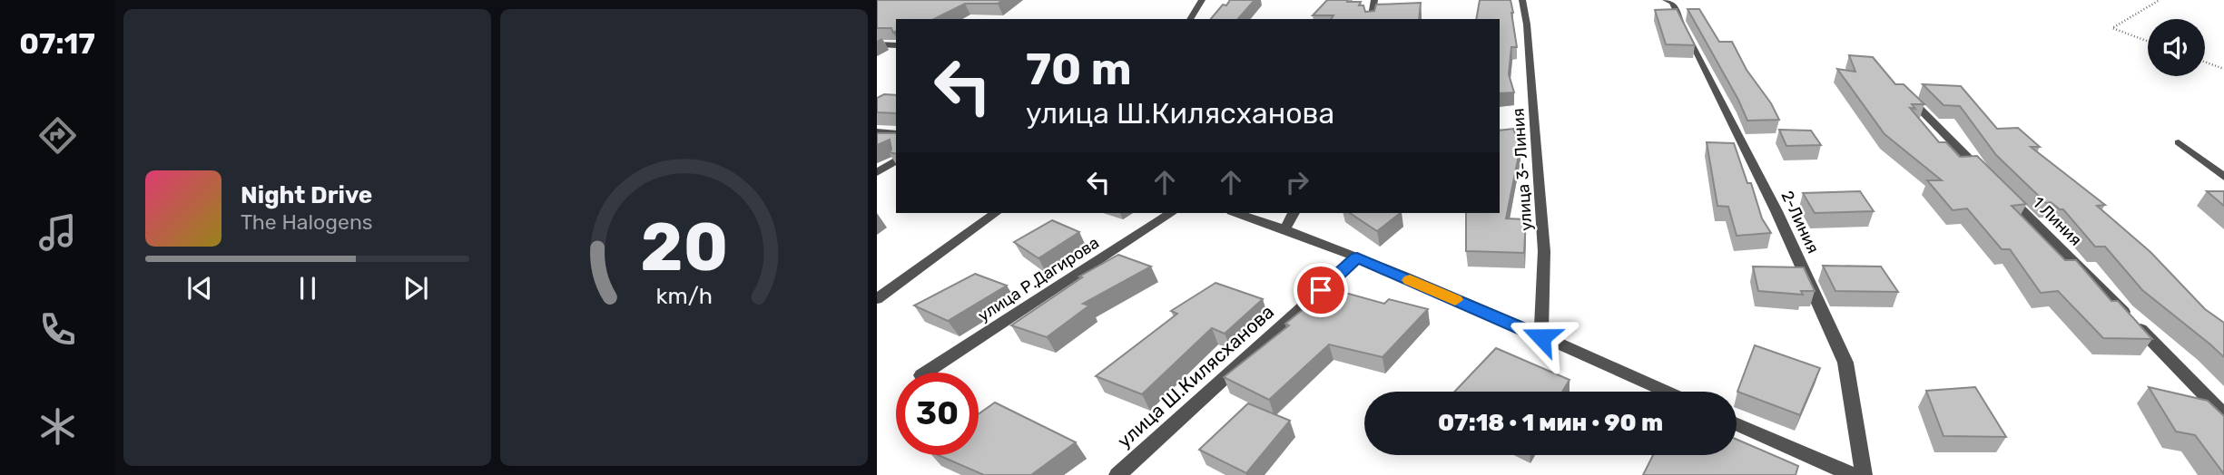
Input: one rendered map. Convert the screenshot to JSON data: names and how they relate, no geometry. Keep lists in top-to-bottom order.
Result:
{
  "streets": {
    "street": [
      "улица 3- Линия",
      "1 Линия",
      "2-Линия",
      "улица Р.Дагирова",
      "улица Ш.Килясханова"
    ]
  },
  "page": {
    "tabs": "07:17",
    "turn": ["70 m", "улица Ш.Килясханова"],
    "song": ["Night Drive", "The Halogens"],
    "limit": "30",
    "trip": "07:18 · 1 мин · 90 m",
    "gauge": ["20", "km/h"]
  }
}
